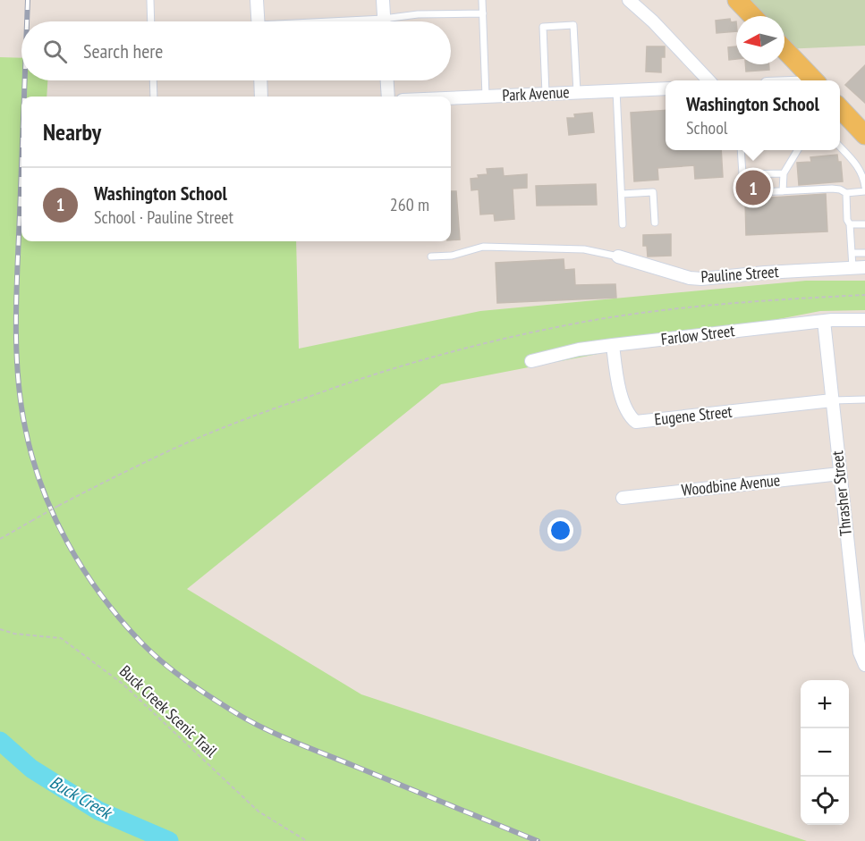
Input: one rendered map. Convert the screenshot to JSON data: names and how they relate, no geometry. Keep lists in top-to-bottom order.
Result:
{
  "streets": {
    "street": [
      "Park Avenue",
      "Pauline Street",
      "Farlow Street",
      "Eugene Street",
      "Woodbine Avenue",
      "Thrasher Street"
    ],
    "path": ["Buck Creek Scenic Trail"]
  },
  "crossings": [
    ["Farlow Street", "Eugene Street"],
    ["Farlow Street", "Thrasher Street"],
    ["Eugene Street", "Thrasher Street"],
    ["Woodbine Avenue", "Thrasher Street"]
  ],
  "water": ["Buck Creek"],
  "north": "left",
  "page": {
    "search": "Search here",
    "popup": ["Washington School", "School"],
    "heading": "Nearby",
    "list": [
      {
        "mark": "1",
        "name": "Washington School",
        "note": "School · Pauline Street",
        "value": "260 m"
      }
    ],
    "pins": "1",
    "map_buttons": ["+", "−"]
  }
}
